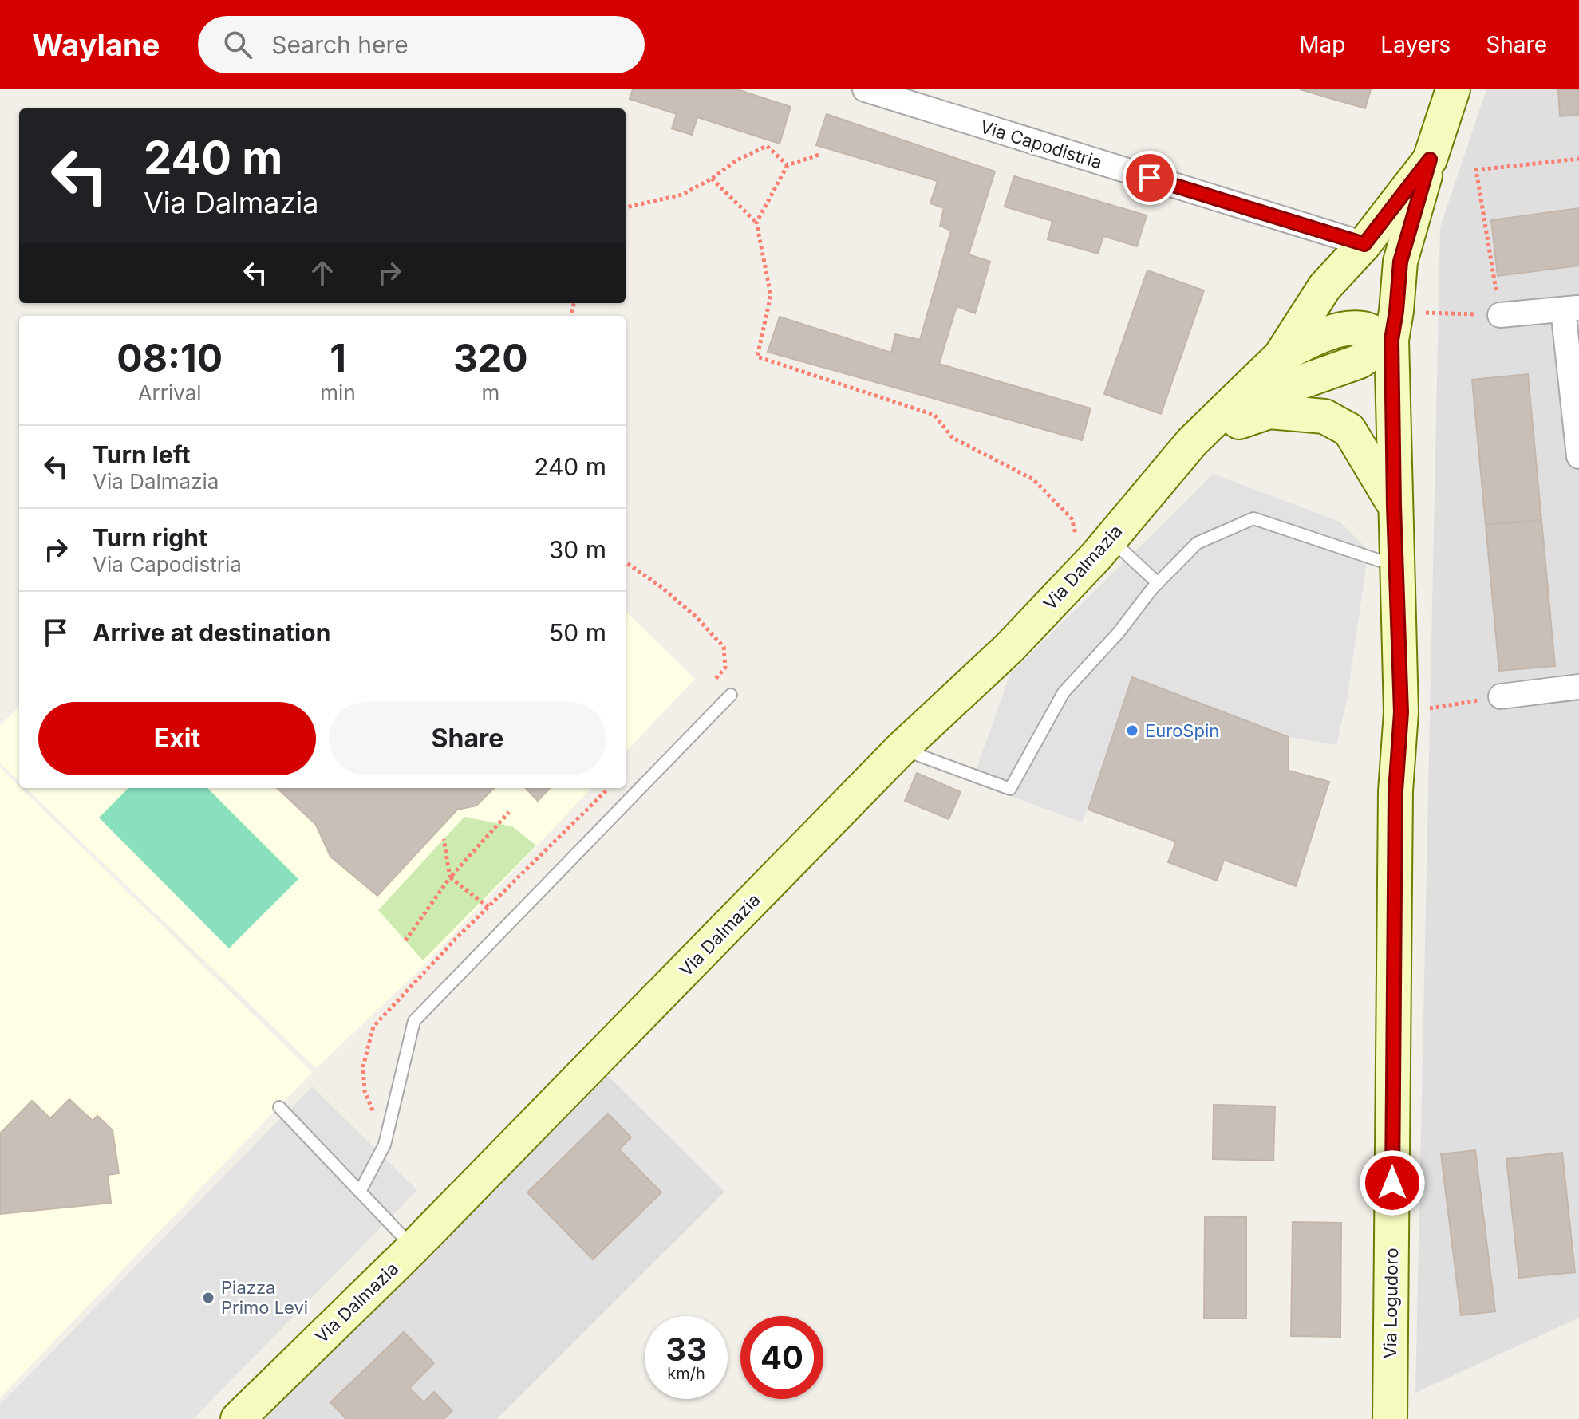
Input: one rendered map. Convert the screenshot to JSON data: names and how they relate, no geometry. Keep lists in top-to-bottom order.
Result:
{
  "streets": {
    "street": ["Via Capodistria", "Via Dalmazia", "Via Logudoro"]
  },
  "crossings": [
    ["Via Capodistria", "Via Dalmazia"],
    ["Via Dalmazia", "Via Logudoro"]
  ],
  "places": ["EuroSpin", "Piazza Primo Levi"],
  "page": {
    "header": "Waylane",
    "search": "Search here",
    "nav": ["Map", "Layers", "Share"],
    "turn": ["240 m", "Via Dalmazia"],
    "eta": [
      "08:10",
      "Arrival",
      "1",
      "min",
      "320",
      "m"
    ],
    "list": [
      {
        "name": "Turn left",
        "note": "Via Dalmazia",
        "value": "240 m"
      },
      {
        "name": "Turn right",
        "note": "Via Capodistria",
        "value": "30 m"
      },
      {
        "name": "Arrive at destination",
        "value": "50 m"
      }
    ],
    "buttons": ["Exit", "Share"],
    "speed": "33 km/h",
    "limit": "40"
  }
}
